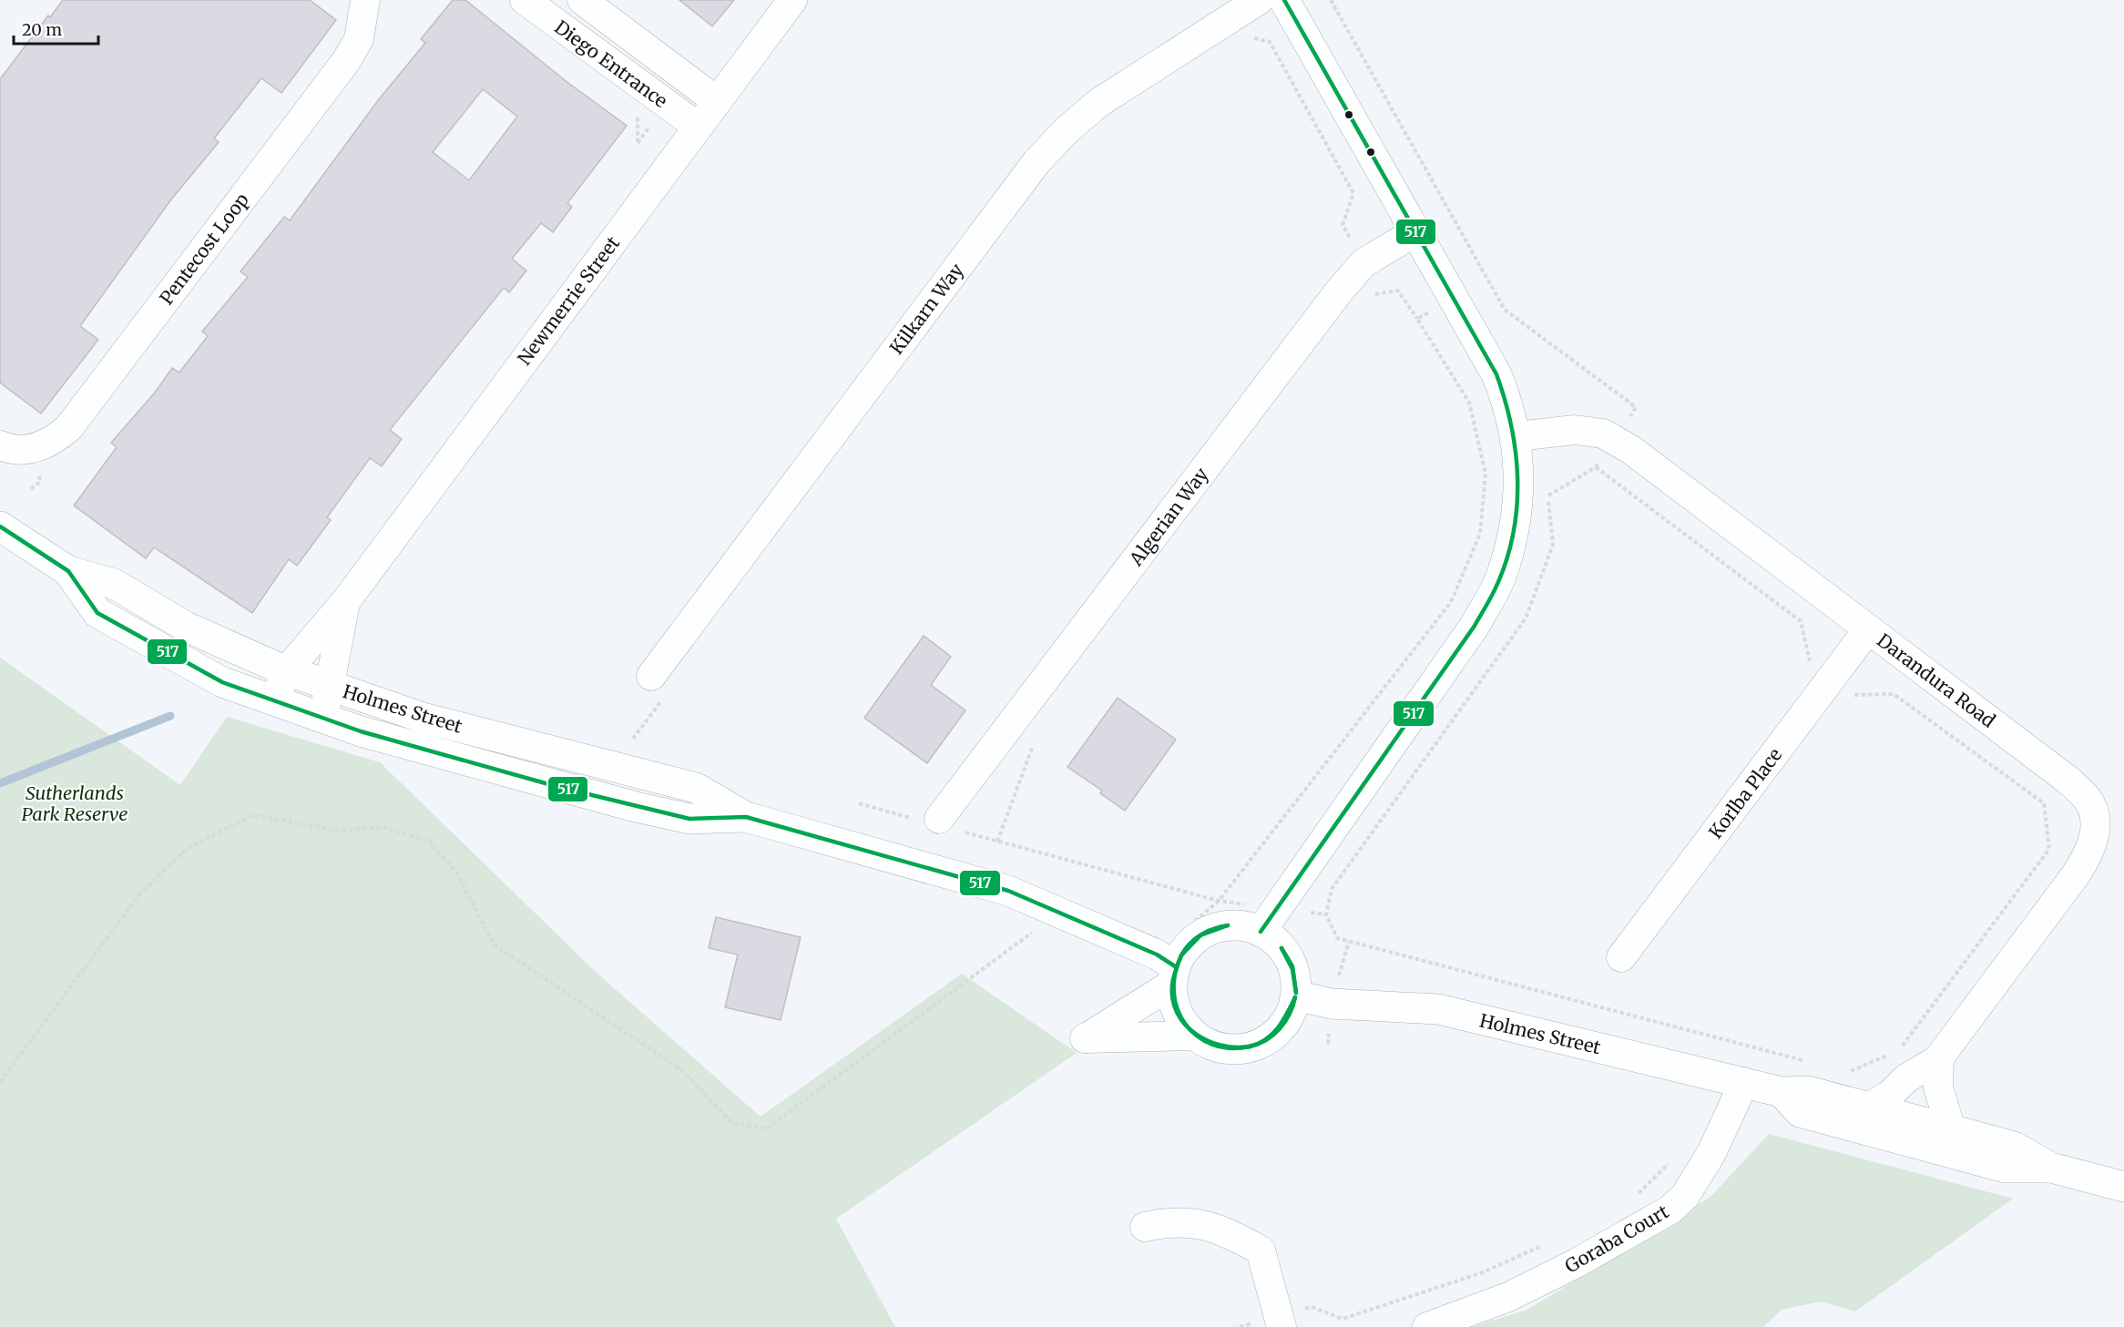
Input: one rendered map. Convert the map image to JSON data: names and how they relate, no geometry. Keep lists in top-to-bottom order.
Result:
{
  "streets": {
    "main road": ["Holmes Street"],
    "street": [
      "Diego Entrance",
      "Pentecost Loop",
      "Newmerrie Street",
      "Kilkarn Way",
      "Algerian Way",
      "Darandura Road",
      "Korlba Place",
      "Goraba Court"
    ]
  },
  "crossings": [
    ["Diego Entrance", "Newmerrie Street"],
    ["Newmerrie Street", "Holmes Street"],
    ["Darandura Road", "Holmes Street"],
    ["Darandura Road", "Korlba Place"],
    ["Holmes Street", "Goraba Court"]
  ],
  "parks": ["Sutherlands Park Reserve"],
  "lines": ["transit line 517"],
  "scale_bar": "20 m"
}
